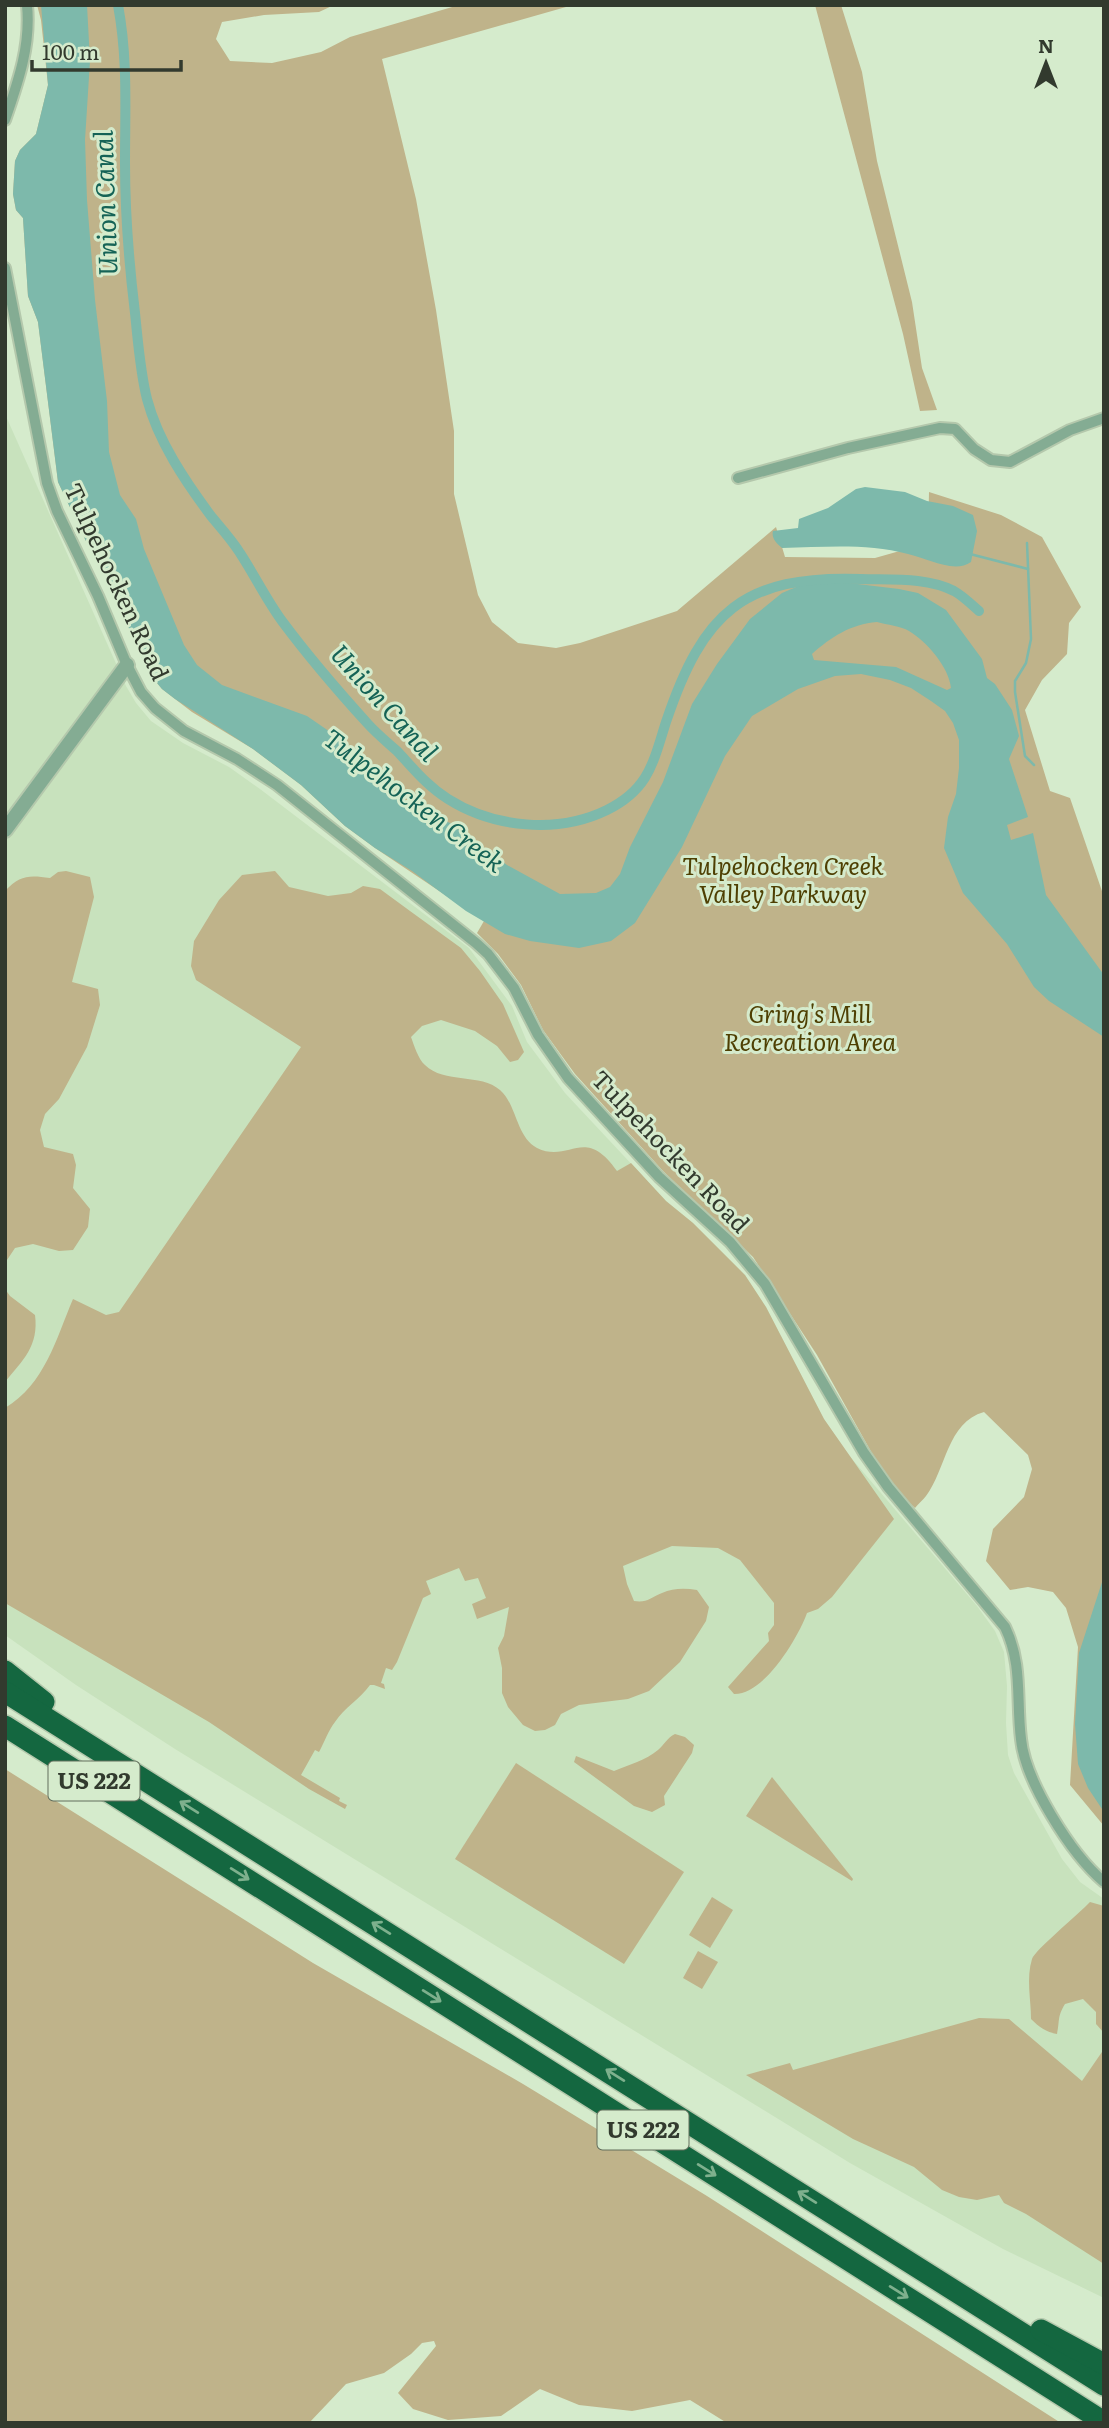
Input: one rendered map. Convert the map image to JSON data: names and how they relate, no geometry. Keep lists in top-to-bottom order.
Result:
{
  "streets": {
    "highway": ["US 222"],
    "street": ["Tulpehocken Road"]
  },
  "water": ["Union Canal", "Tulpehocken Creek"],
  "parks": ["Tulpehocken Creek Valley Parkway", "Gring's Mill Recreation Area"],
  "scale_bar": "100 m",
  "north": "top"
}
